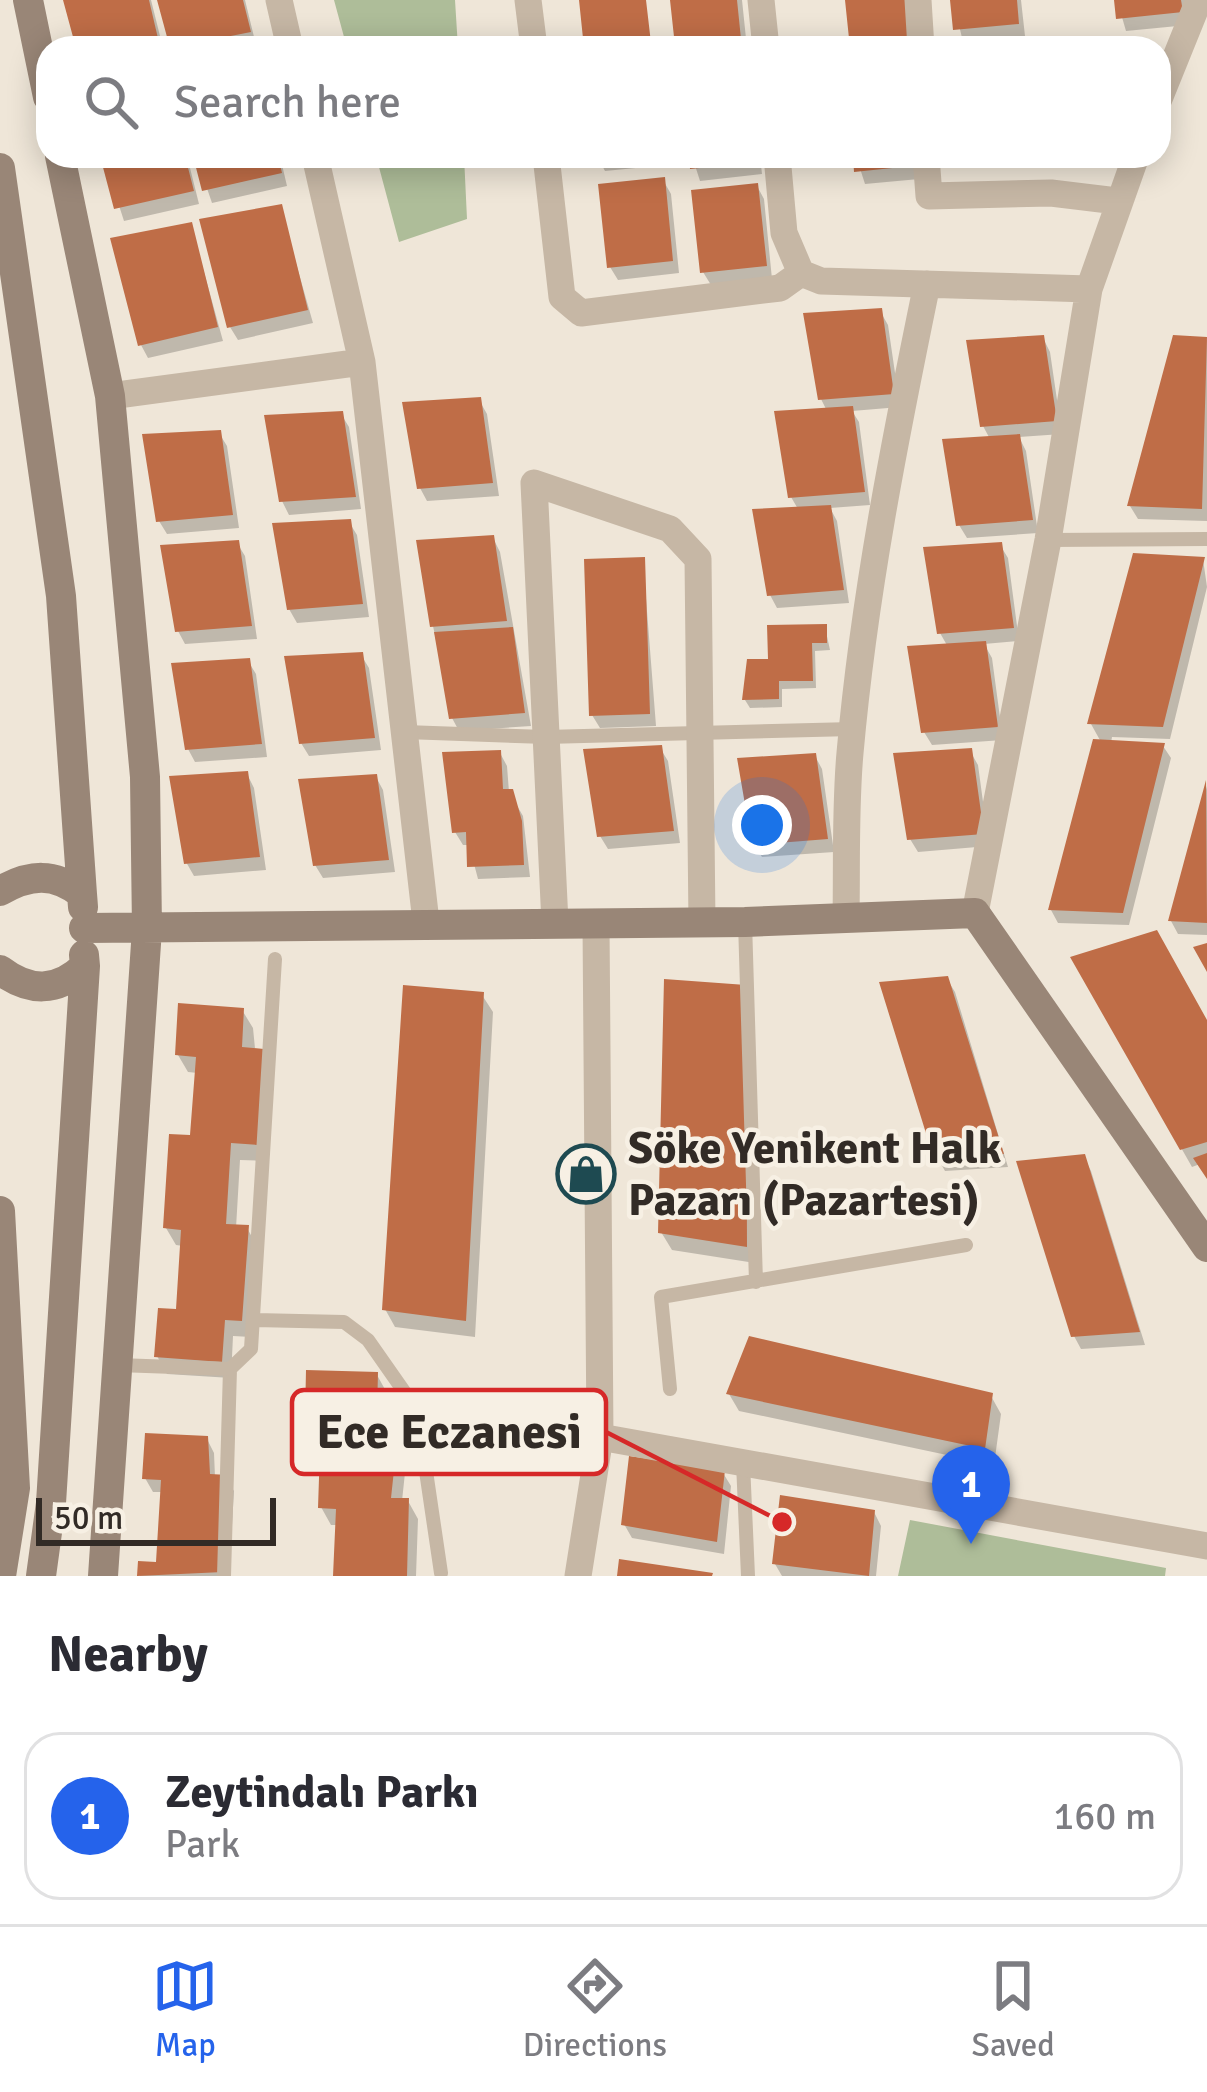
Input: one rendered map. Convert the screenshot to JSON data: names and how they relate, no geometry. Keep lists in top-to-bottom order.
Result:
{
  "places": {
    "shop": ["Söke Yenikent Halk Pazarı (Pazartesi)"],
    "other": ["Ece Eczanesi"]
  },
  "scale_bar": "50 m",
  "page": {
    "search": "Search here",
    "pins": "1",
    "scale": "50 m",
    "heading": "Nearby",
    "list": [
      {
        "mark": "1",
        "name": "Zeytindalı Parkı",
        "note": "Park",
        "value": "160 m"
      }
    ],
    "nav": ["Map", "Directions", "Saved"]
  }
}
